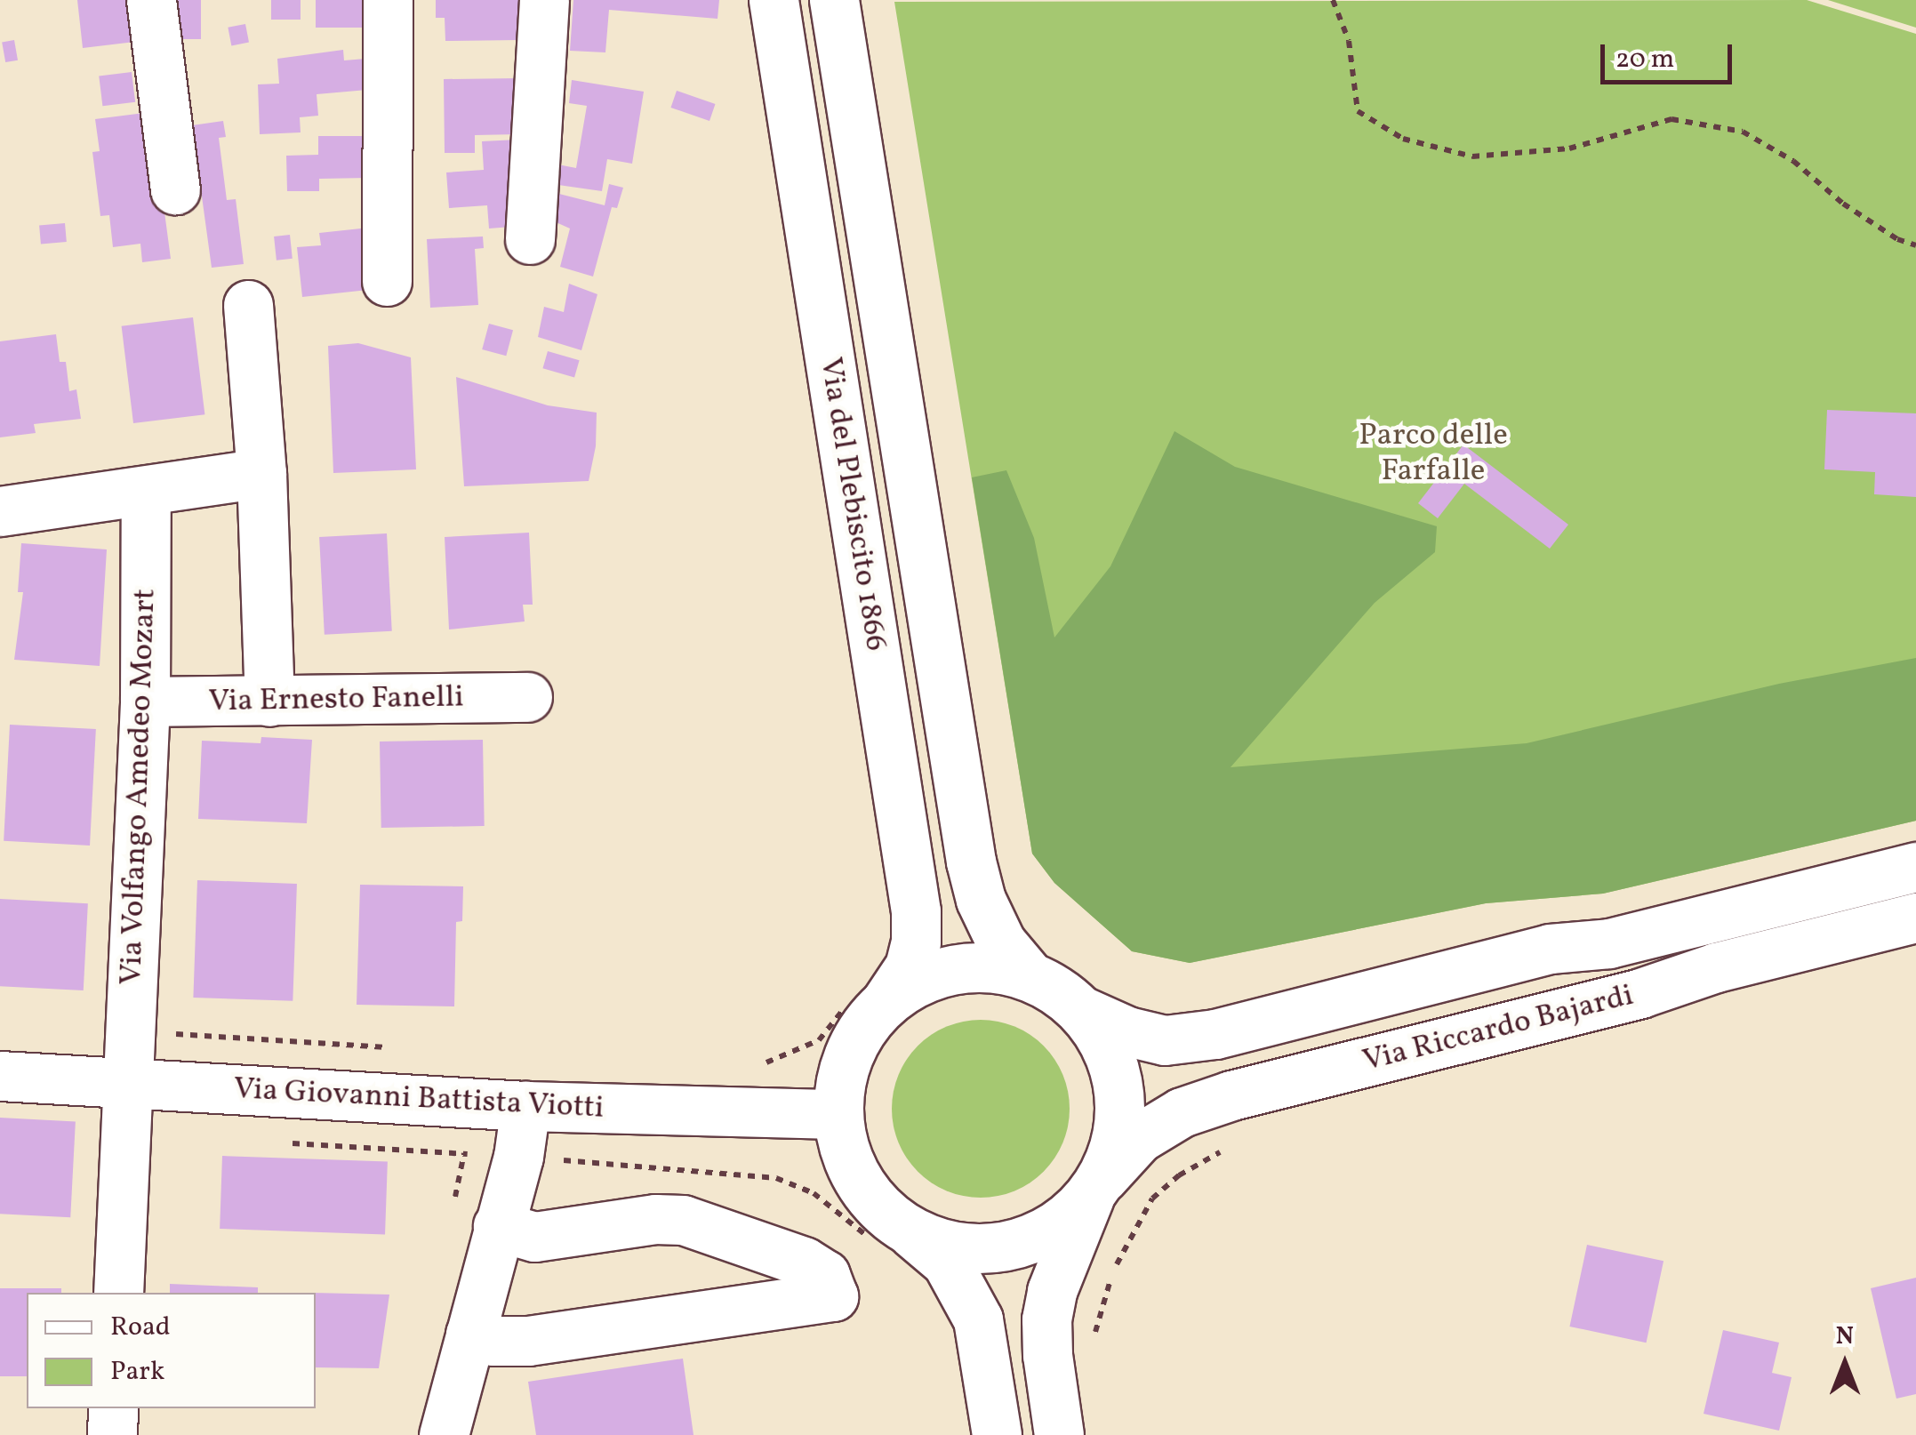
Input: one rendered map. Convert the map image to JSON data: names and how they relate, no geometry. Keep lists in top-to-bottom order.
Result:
{
  "streets": {
    "street": [
      "Via del Plebiscito 1866",
      "Via Ernesto Fanelli",
      "Via Volfango Amedeo Mozart",
      "Via Riccardo Bajardi",
      "Via Giovanni Battista Viotti"
    ]
  },
  "crossings": [
    ["Via del Plebiscito 1866", "Via Riccardo Bajardi"],
    ["Via del Plebiscito 1866", "Via Giovanni Battista Viotti"],
    ["Via Ernesto Fanelli", "Via Volfango Amedeo Mozart"],
    ["Via Volfango Amedeo Mozart", "Via Giovanni Battista Viotti"],
    ["Via Riccardo Bajardi", "Via Giovanni Battista Viotti"]
  ],
  "parks": ["Parco delle Farfalle"],
  "legend": ["Road", "Park"],
  "scale_bar": "20 m",
  "north": "top"
}
